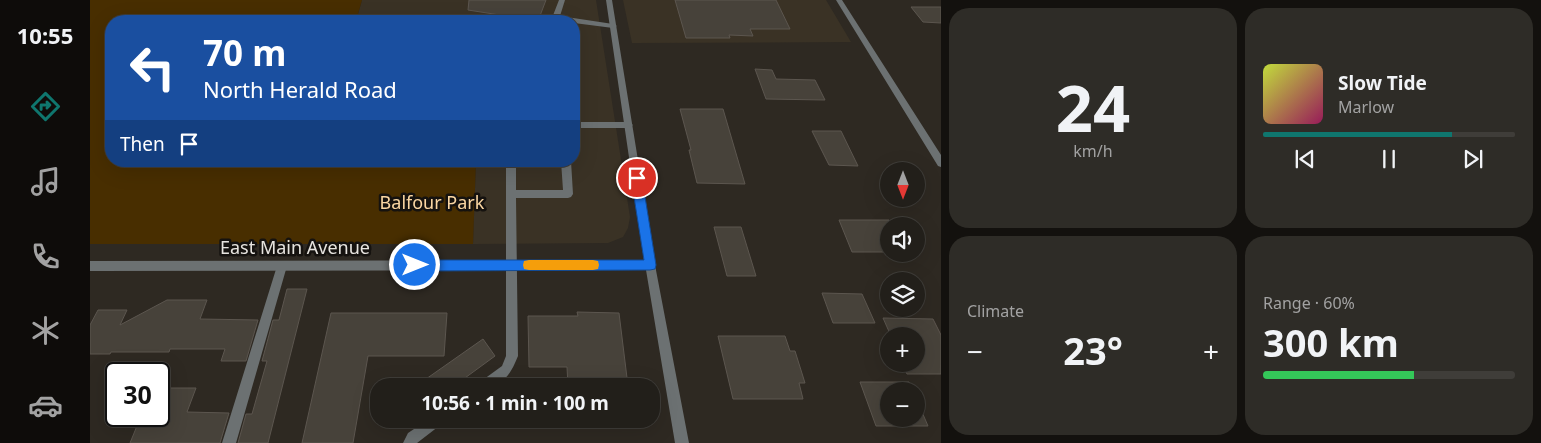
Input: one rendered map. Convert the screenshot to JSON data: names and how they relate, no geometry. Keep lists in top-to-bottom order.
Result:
{
  "streets": {
    "street": ["East Main Avenue"]
  },
  "parks": ["Balfour Park"],
  "north": "bottom",
  "page": {
    "tabs": "10:55",
    "tile": [
      ["24", "km/h"],
      "Climate",
      ["Range · 60%", "300 km"]
    ],
    "turn": ["70 m", "North Herald Road"],
    "song": ["Slow Tide", "Marlow"],
    "then": "Then",
    "map_buttons": ["+", "−"],
    "heat": ["−", "23°", "+"],
    "limit": "30",
    "trip": "10:56 · 1 min · 100 m"
  }
}
